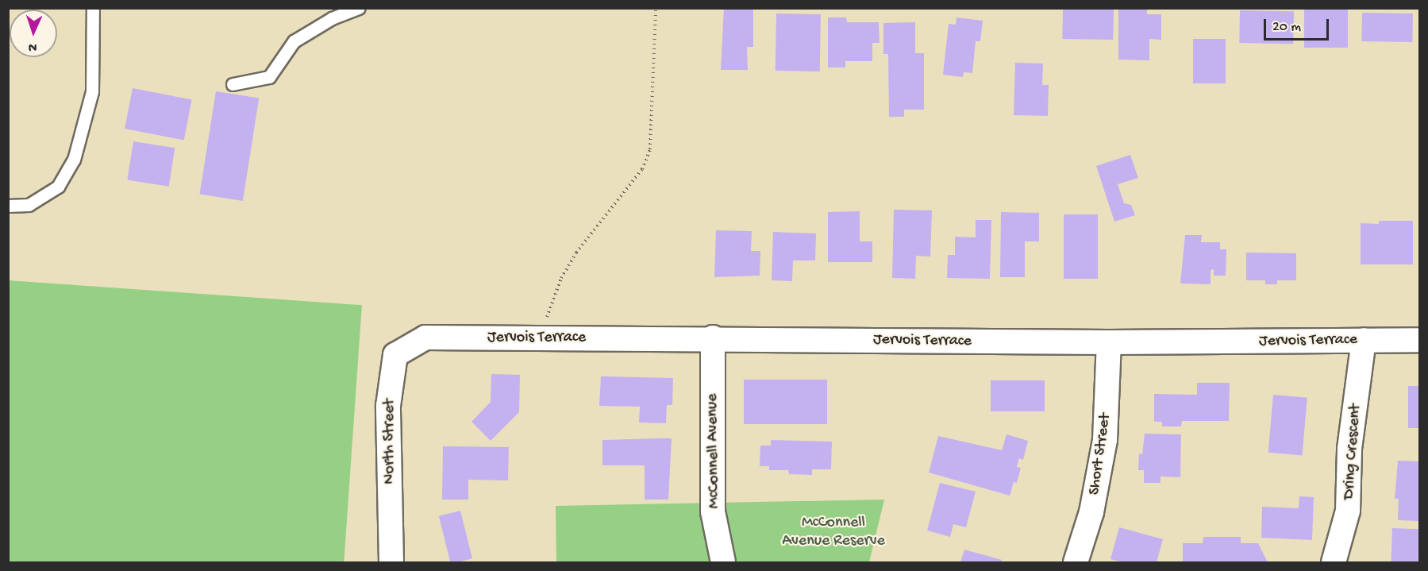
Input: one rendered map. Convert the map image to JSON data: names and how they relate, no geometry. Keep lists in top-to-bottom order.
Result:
{
  "streets": {
    "street": [
      "Jervois Terrace",
      "North Street",
      "McConnell Avenue",
      "Dring Crescent",
      "Short Street"
    ]
  },
  "crossings": [
    ["Jervois Terrace", "North Street"],
    ["Jervois Terrace", "McConnell Avenue"],
    ["Jervois Terrace", "Dring Crescent"],
    ["Jervois Terrace", "Short Street"]
  ],
  "parks": ["McConnell Avenue Reserve"],
  "scale_bar": "20 m",
  "north": "bottom"
}
